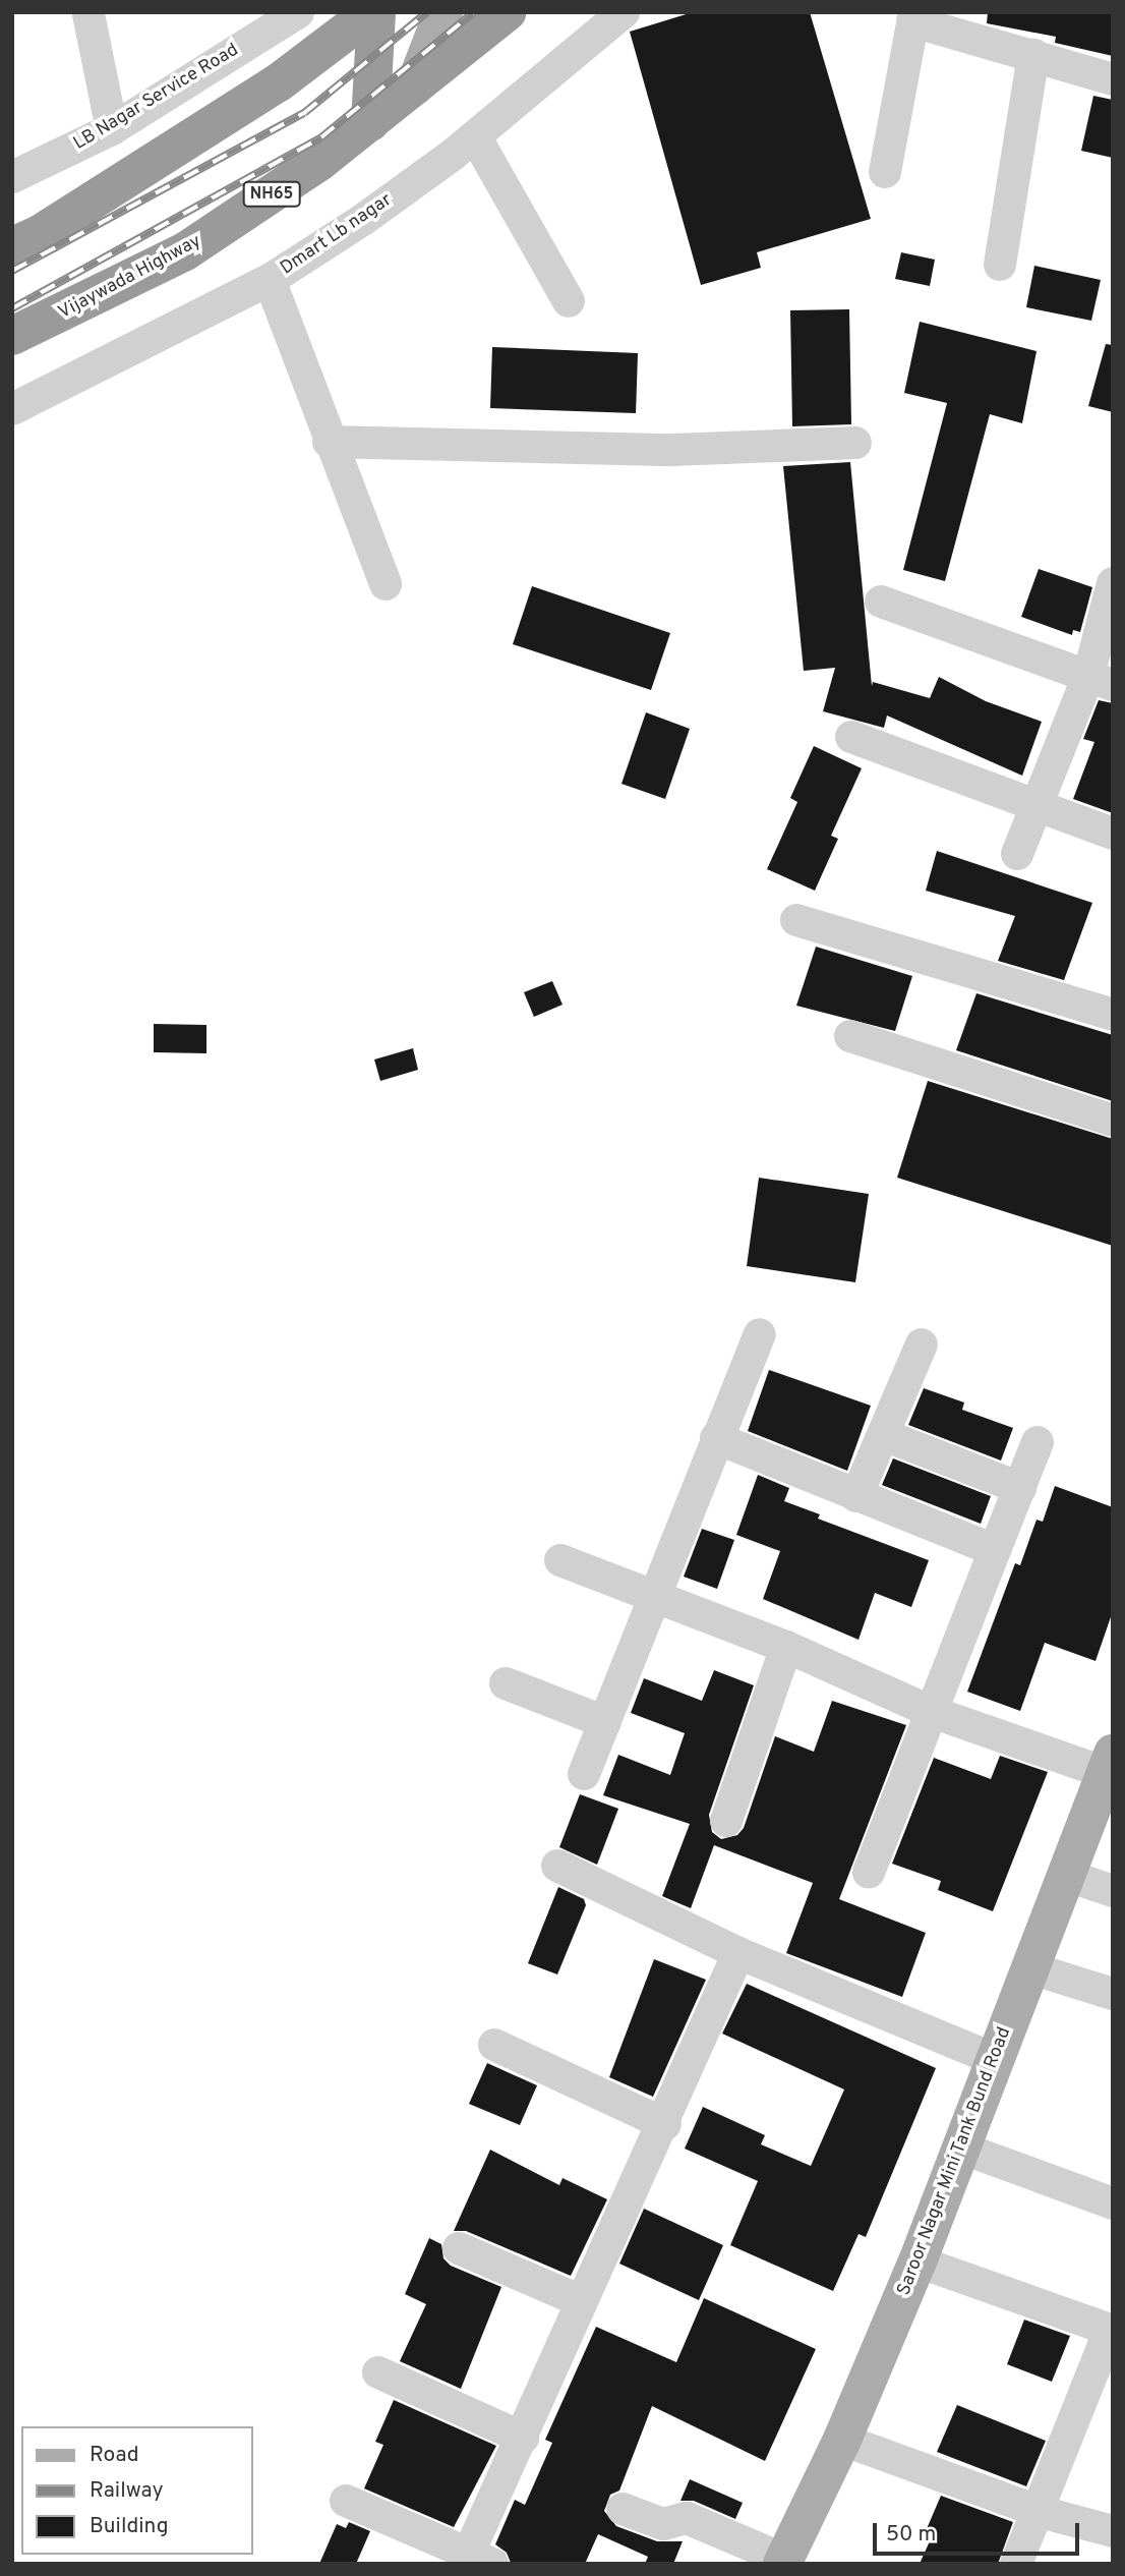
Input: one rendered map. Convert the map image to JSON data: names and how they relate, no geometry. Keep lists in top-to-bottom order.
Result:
{
  "streets": {
    "highway": ["NH65", "Vijaywada Highway"],
    "main road": ["Saroor Nagar Mini Tank Bund Road"],
    "street": ["LB Nagar Service Road", "Dmart Lb nagar"]
  },
  "legend": ["Road", "Railway", "Building"],
  "scale_bar": "50 m"
}
